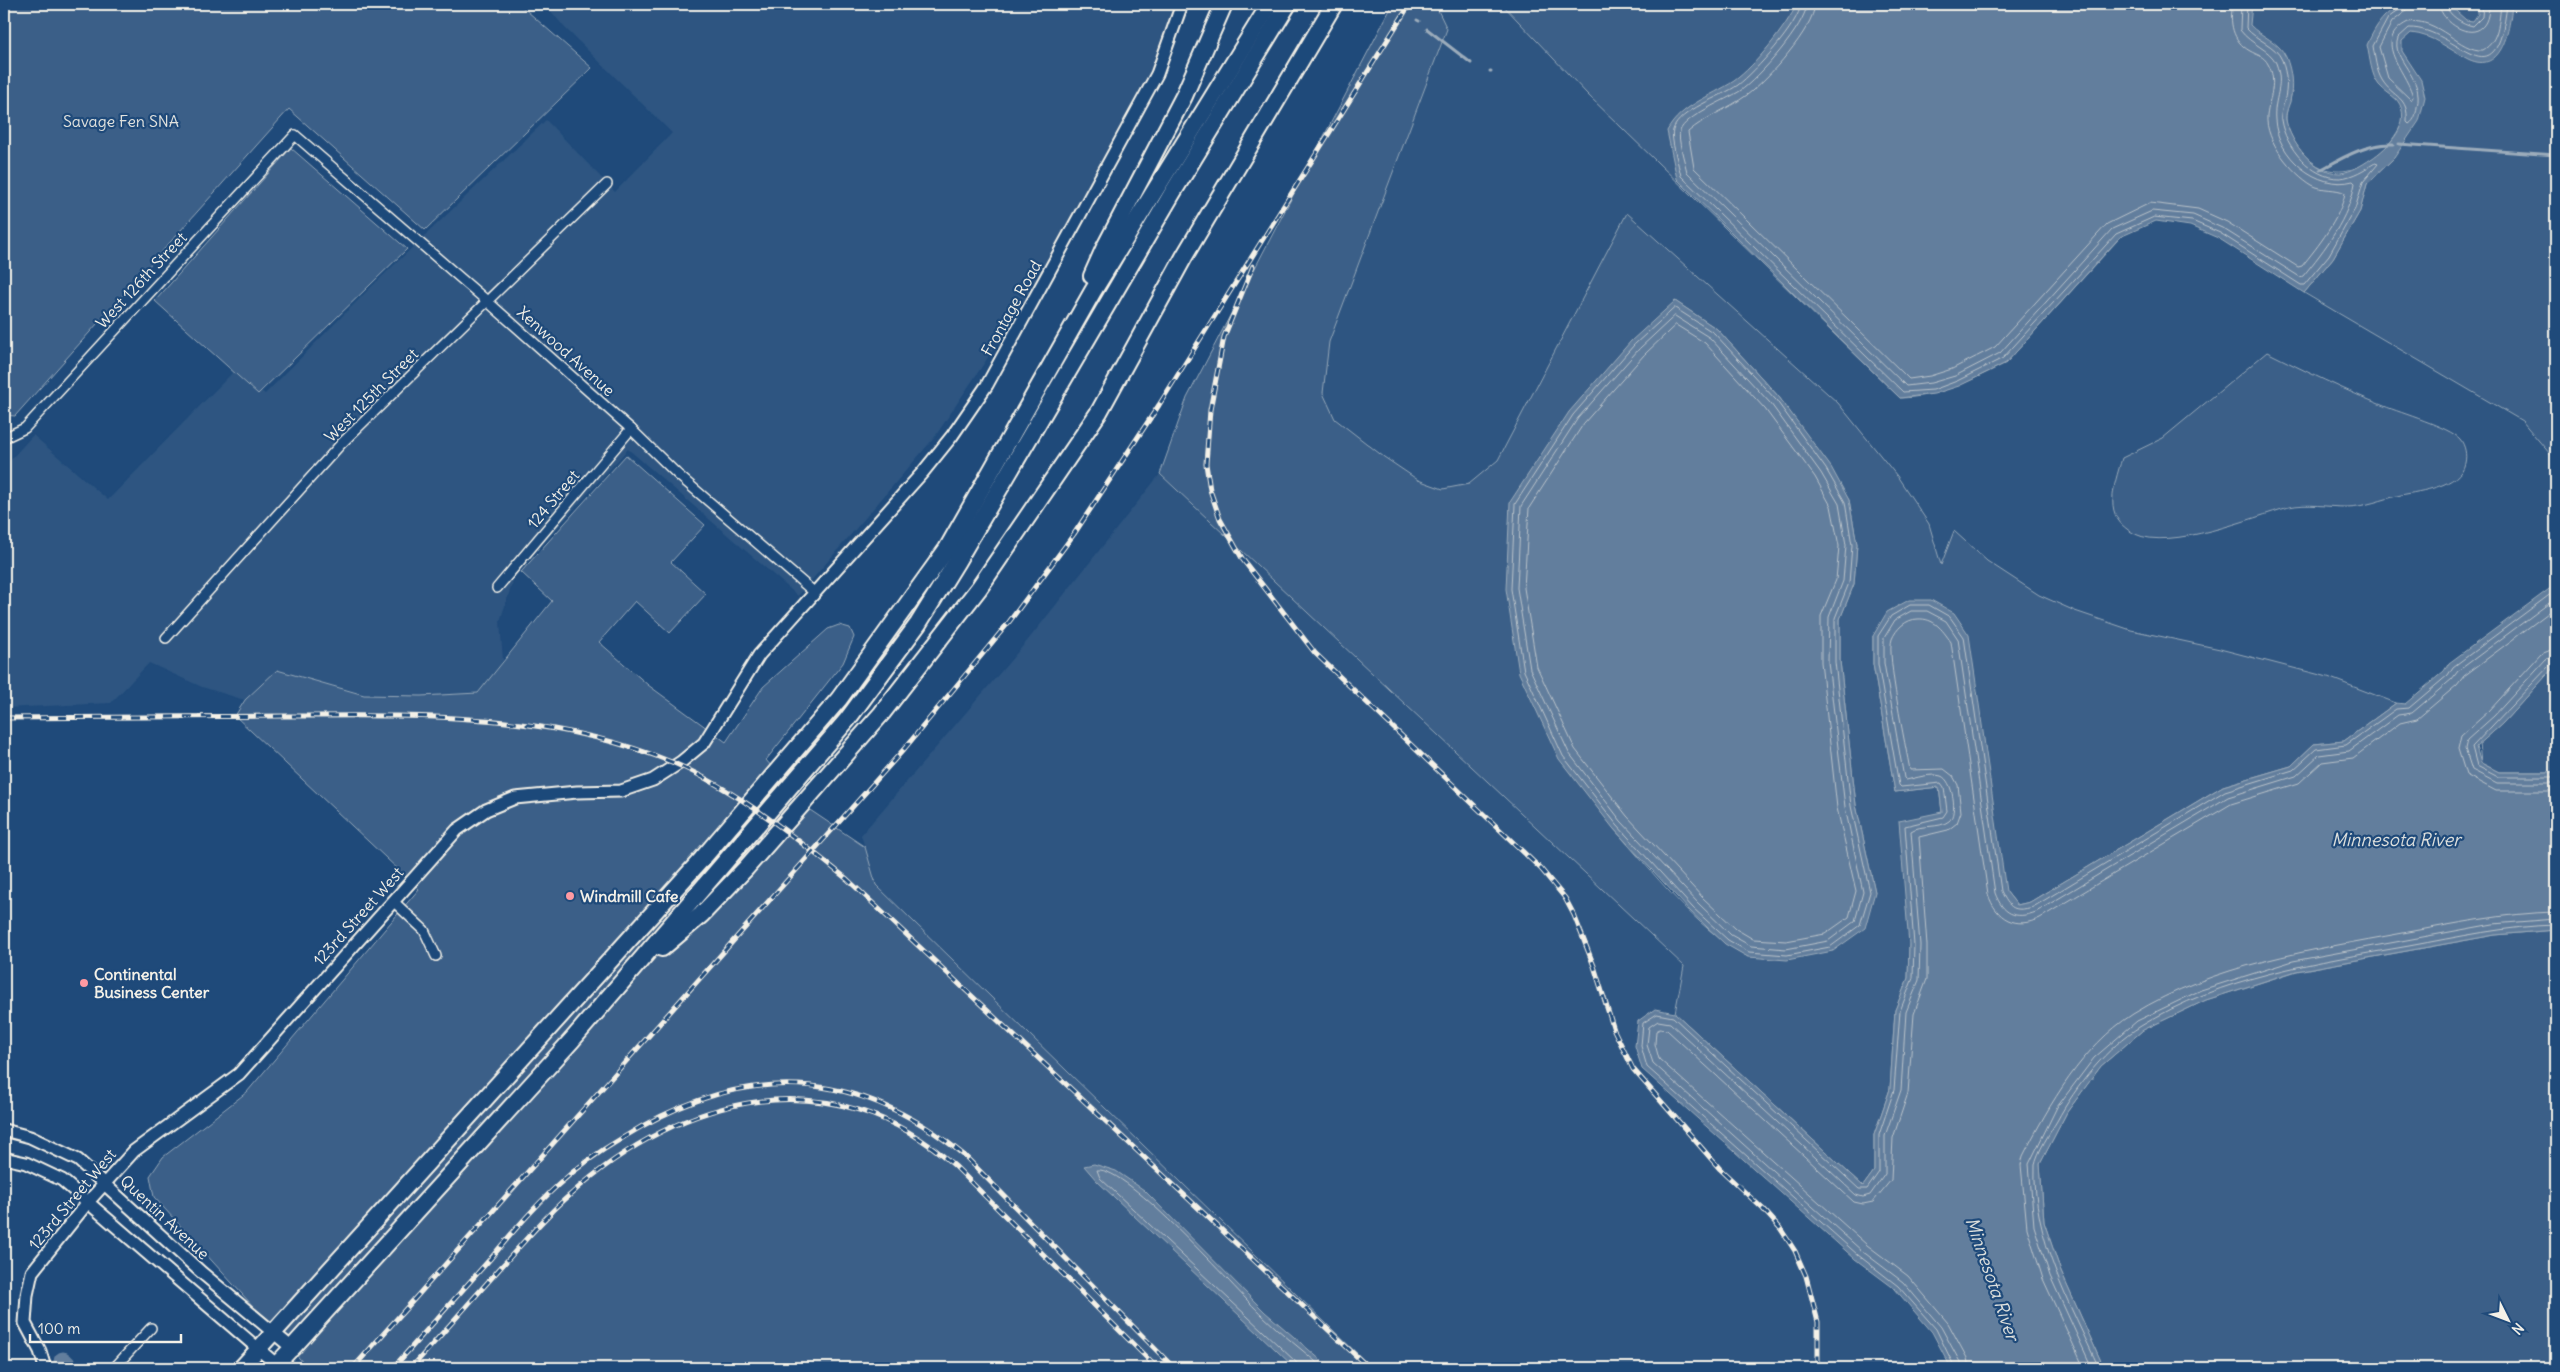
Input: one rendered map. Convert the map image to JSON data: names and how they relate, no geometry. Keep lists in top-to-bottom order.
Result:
{
  "streets": {
    "street": [
      "West 126th Street",
      "Frontage Road",
      "Xenwood Avenue",
      "West 125th Street",
      "124 Street",
      "123rd Street West",
      "Quentin Avenue"
    ]
  },
  "crossings": [
    ["West 126th Street", "Xenwood Avenue"],
    ["Frontage Road", "Xenwood Avenue"],
    ["Frontage Road", "123rd Street West"],
    ["Xenwood Avenue", "West 125th Street"],
    ["Xenwood Avenue", "124 Street"],
    ["Xenwood Avenue", "123rd Street West"],
    ["123rd Street West", "Quentin Avenue"]
  ],
  "water": ["Minnesota River"],
  "parks": ["Savage Fen SNA"],
  "places": ["Windmill Cafe", "Continental Business Center"],
  "scale_bar": "100 m",
  "north": "bottom right"
}
